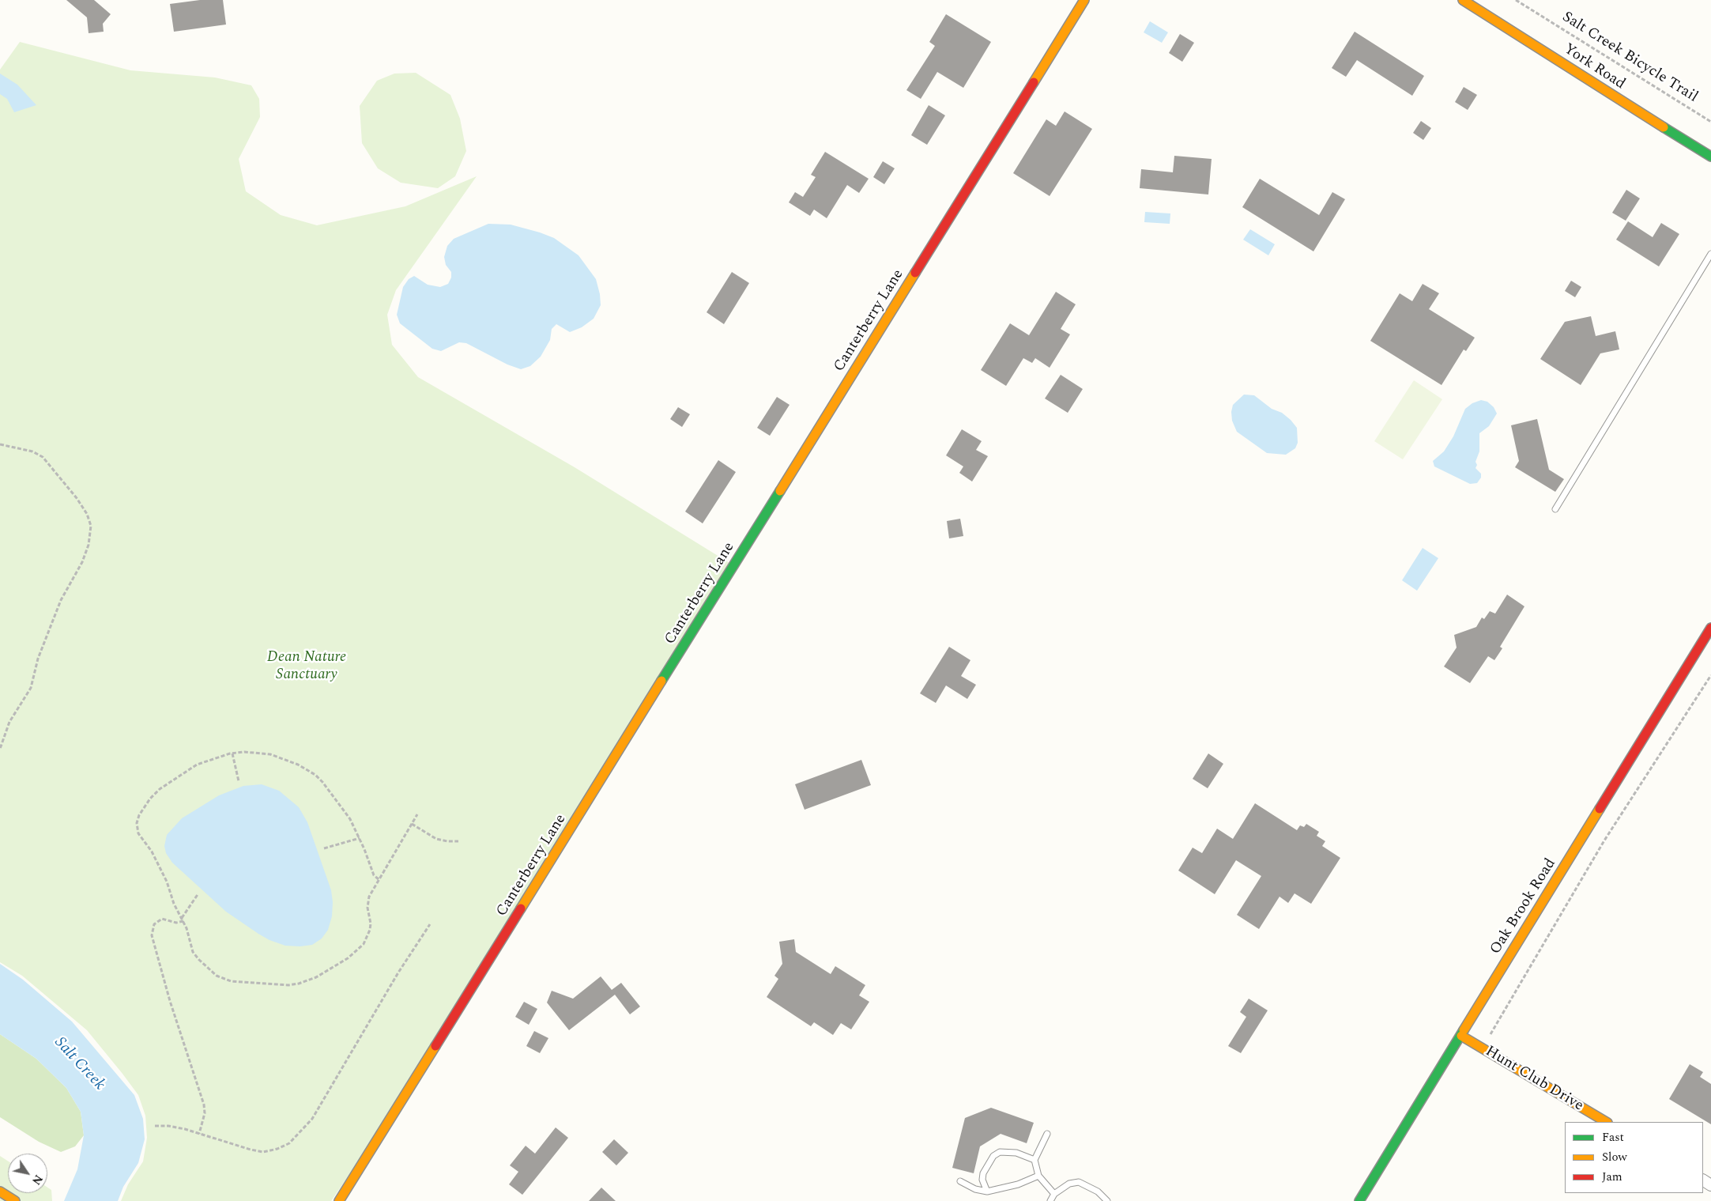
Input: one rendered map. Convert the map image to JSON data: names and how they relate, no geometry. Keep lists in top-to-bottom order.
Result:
{
  "streets": {
    "main road": [
      "York Road",
      "Canterberry Lane",
      "Oak Brook Road",
      "Hunt Club Drive"
    ],
    "path": ["Salt Creek Bicycle Trail"]
  },
  "crossings": [
    ["Oak Brook Road", "Hunt Club Drive"]
  ],
  "water": ["Salt Creek"],
  "parks": ["Dean Nature Sanctuary"],
  "legend": ["Fast", "Slow", "Jam"],
  "north": "bottom right"
}
